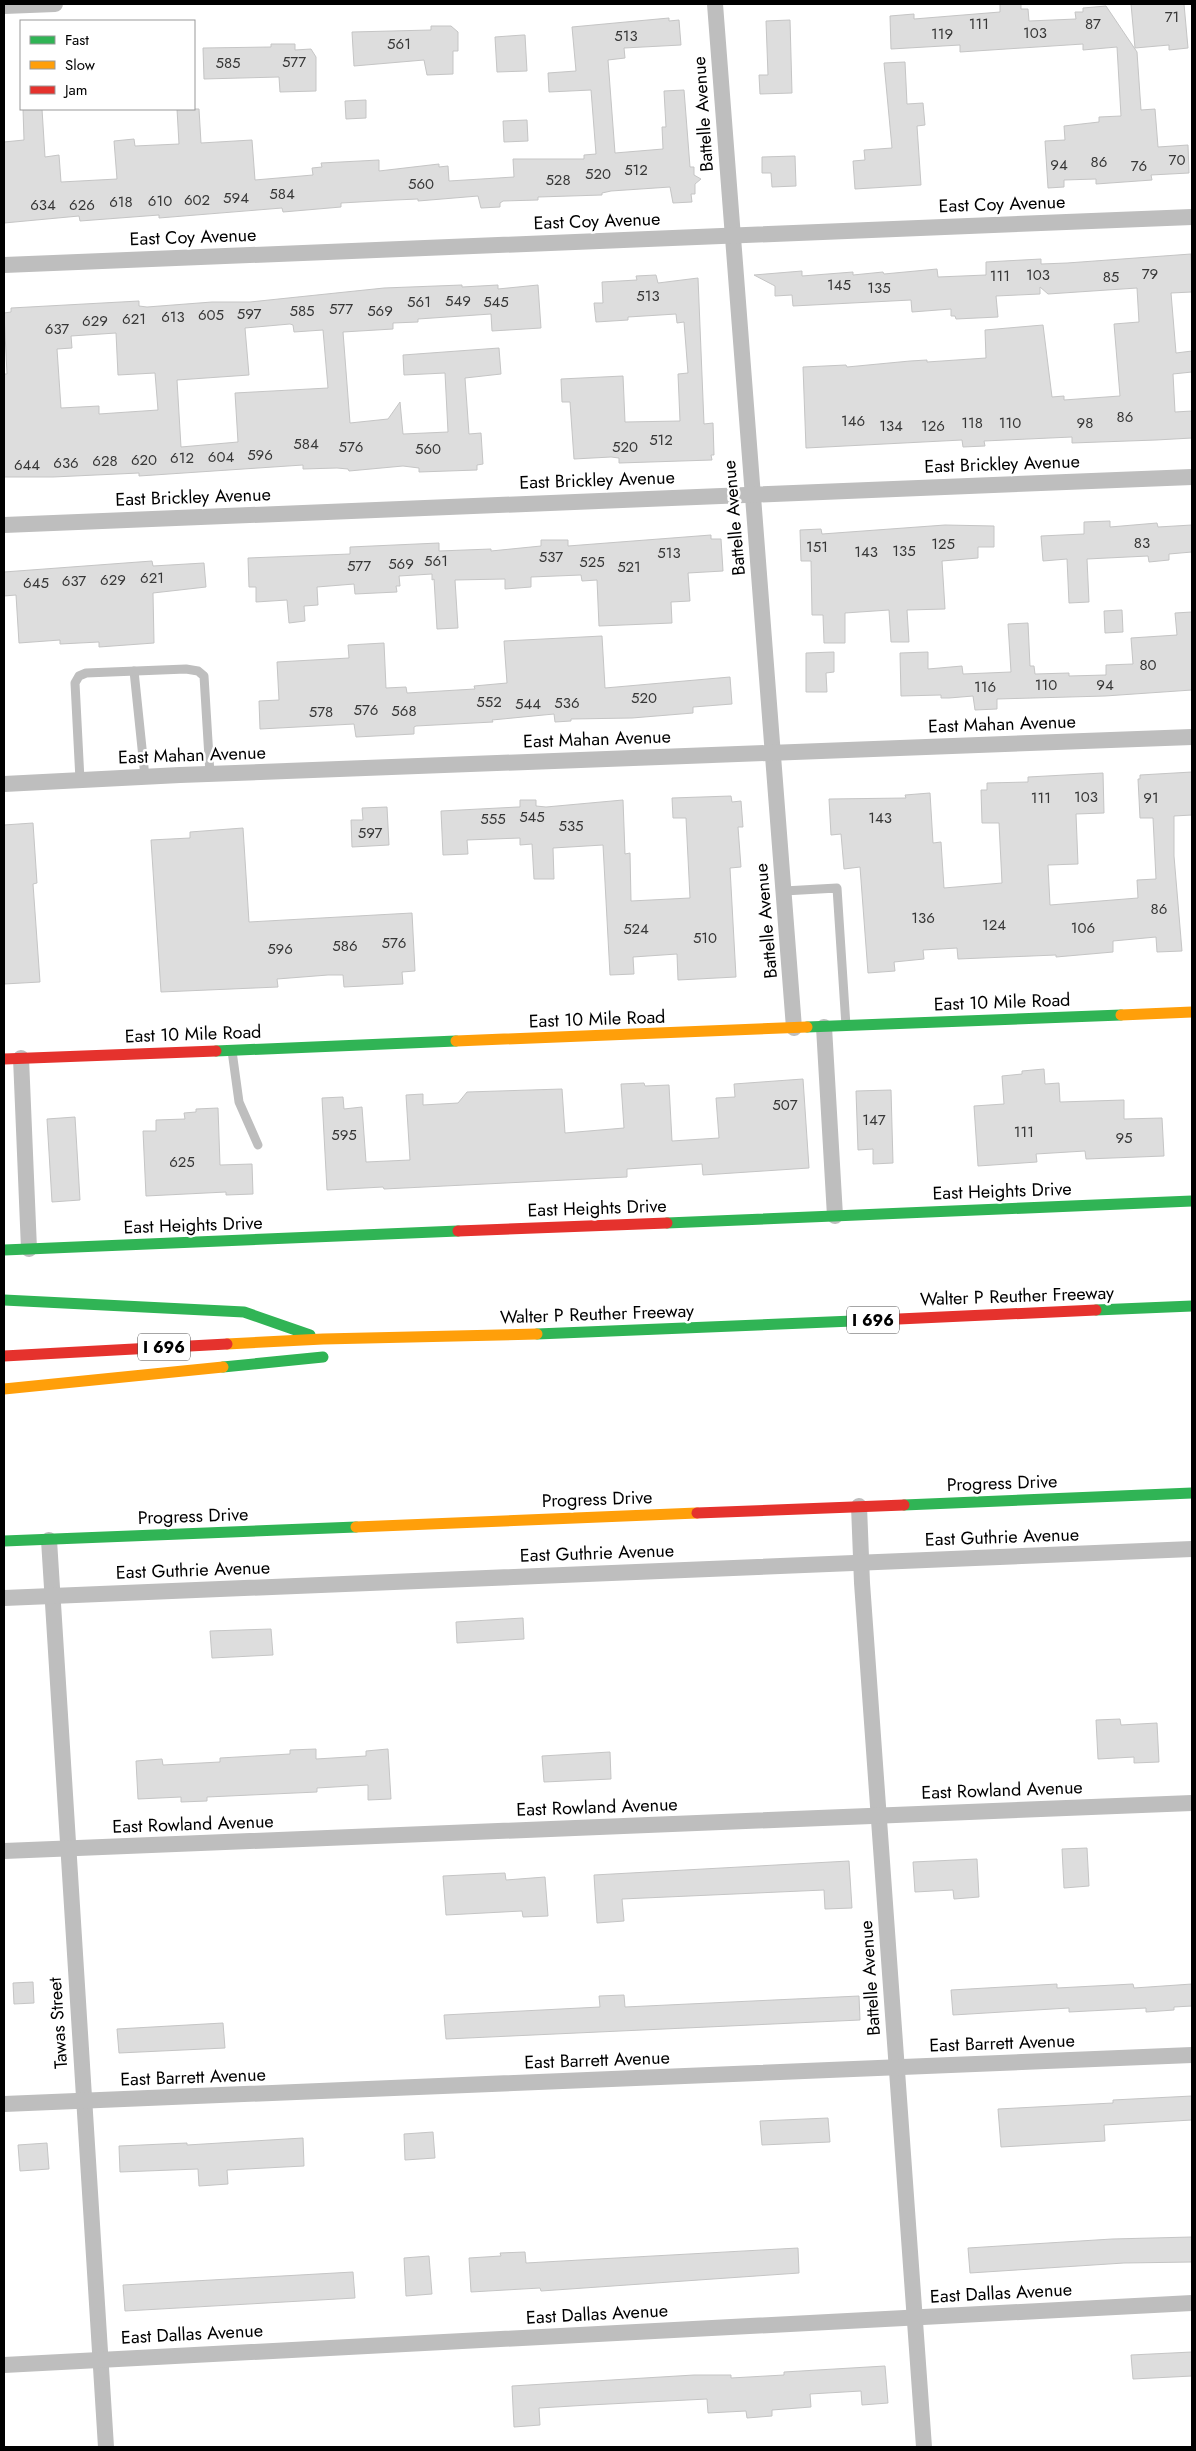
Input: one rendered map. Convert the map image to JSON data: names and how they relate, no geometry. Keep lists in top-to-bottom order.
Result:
{
  "streets": {
    "main road": [
      "East 10 Mile Road",
      "East Heights Drive",
      "Walter P Reuther Freeway",
      "I 696",
      "Progress Drive"
    ],
    "street": [
      "Battelle Avenue",
      "East Coy Avenue",
      "East Brickley Avenue",
      "East Mahan Avenue",
      "East Guthrie Avenue",
      "East Rowland Avenue",
      "Tawas Street",
      "East Barrett Avenue",
      "East Dallas Avenue"
    ]
  },
  "crossings": [
    ["Battelle Avenue", "East Coy Avenue"],
    ["Battelle Avenue", "East Brickley Avenue"],
    ["Battelle Avenue", "East Mahan Avenue"],
    ["Battelle Avenue", "East 10 Mile Road"],
    ["Battelle Avenue", "Progress Drive"],
    ["Battelle Avenue", "East Guthrie Avenue"],
    ["Battelle Avenue", "East Rowland Avenue"],
    ["Battelle Avenue", "East Barrett Avenue"],
    ["Battelle Avenue", "East Dallas Avenue"],
    ["Progress Drive", "Tawas Street"],
    ["East Guthrie Avenue", "Tawas Street"],
    ["East Rowland Avenue", "Tawas Street"],
    ["Tawas Street", "East Barrett Avenue"],
    ["Tawas Street", "East Dallas Avenue"]
  ],
  "house_numbers": [
    "71",
    "111",
    "87",
    "103",
    "119",
    "513",
    "561",
    "577",
    "585",
    "70",
    "86",
    "94",
    "76",
    "512",
    "520",
    "528",
    "560",
    "584",
    "594",
    "602",
    "610",
    "618",
    "634",
    "626",
    "79",
    "103",
    "111",
    "85",
    "145",
    "135",
    "513",
    "549",
    "561",
    "545",
    "577",
    "585",
    "569",
    "597",
    "605",
    "613",
    "621",
    "629",
    "637",
    "86",
    "146",
    "118",
    "110",
    "98",
    "134",
    "126",
    "512",
    "584",
    "576",
    "520",
    "560",
    "596",
    "604",
    "612",
    "620",
    "628",
    "636",
    "644",
    "83",
    "125",
    "151",
    "135",
    "143",
    "513",
    "537",
    "561",
    "525",
    "569",
    "577",
    "521",
    "621",
    "629",
    "637",
    "645",
    "80",
    "110",
    "94",
    "116",
    "520",
    "552",
    "536",
    "544",
    "576",
    "568",
    "578",
    "103",
    "111",
    "91",
    "545",
    "143",
    "555",
    "535",
    "597",
    "86",
    "136",
    "124",
    "106",
    "524",
    "510",
    "576",
    "586",
    "596",
    "507",
    "147",
    "111",
    "595",
    "95",
    "625"
  ],
  "legend": ["Fast", "Slow", "Jam"]
}
